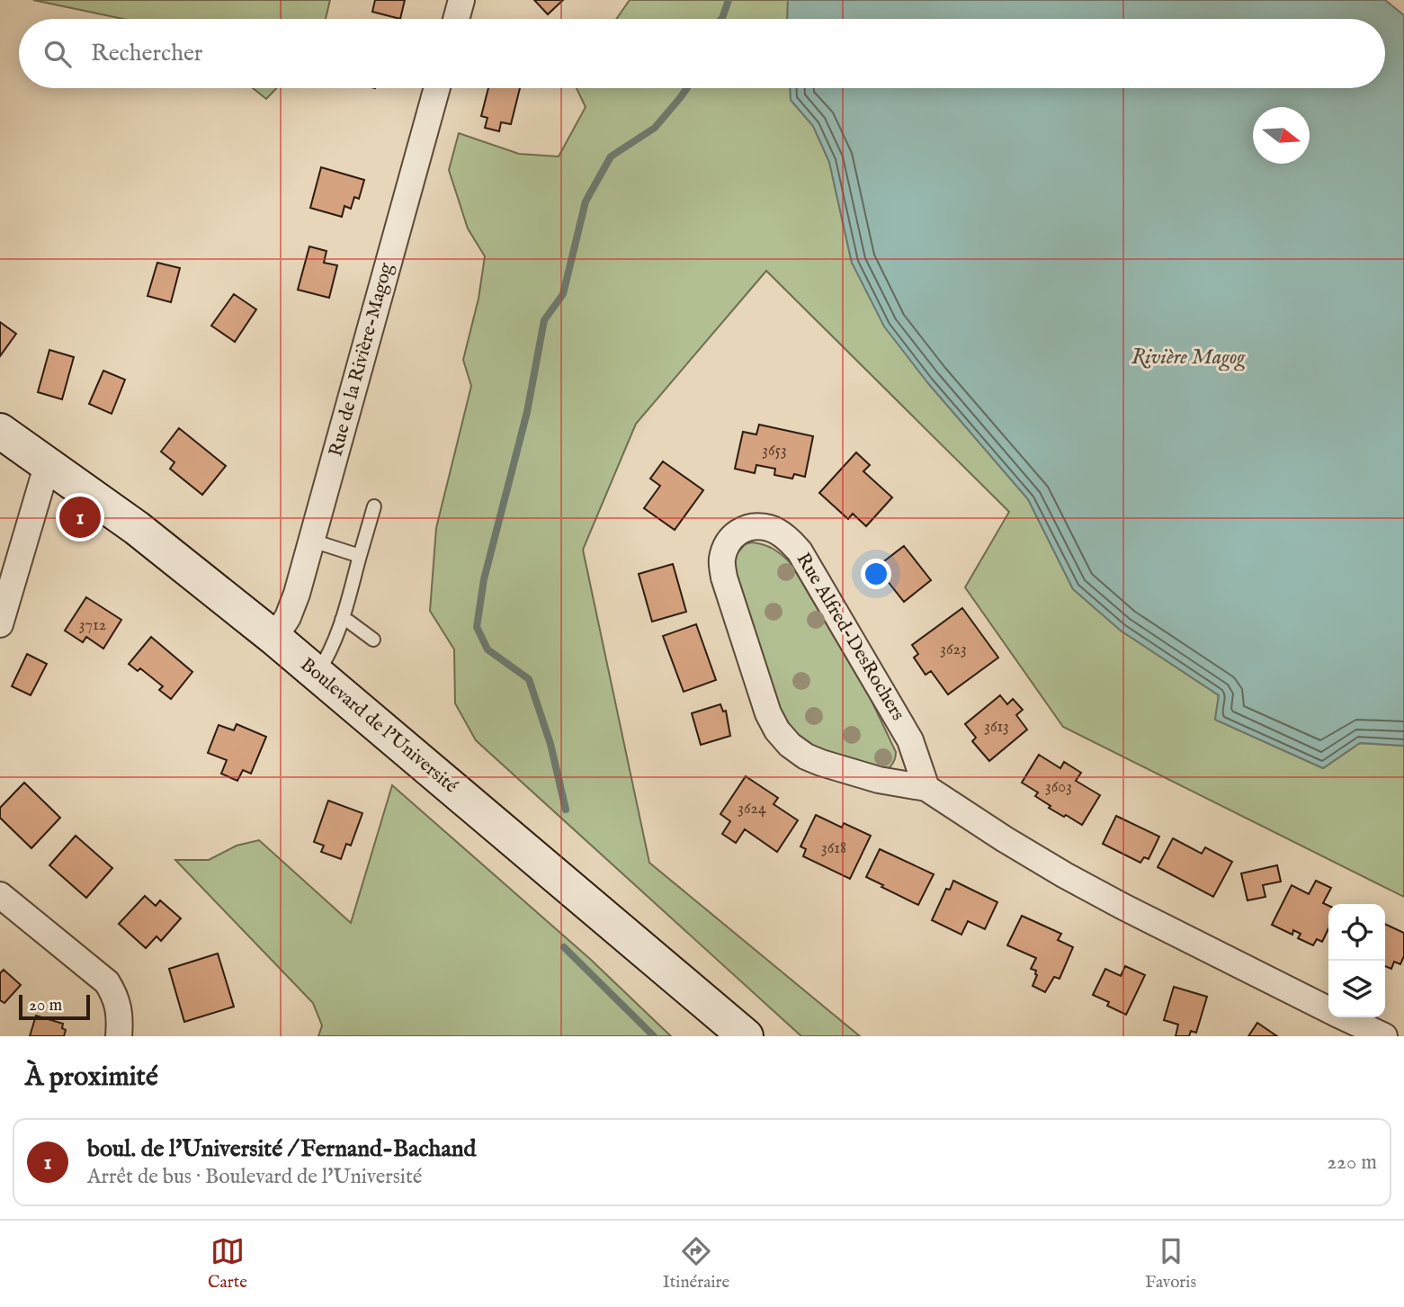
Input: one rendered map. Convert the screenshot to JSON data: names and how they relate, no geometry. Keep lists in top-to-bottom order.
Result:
{
  "streets": {
    "street": ["Rue de la Rivière-Magog", "Rue Alfred-DesRochers", "Boulevard de l'Université"]
  },
  "crossings": [
    ["Rue de la Rivière-Magog", "Boulevard de l'Université"]
  ],
  "water": ["Rivière Magog"],
  "house_numbers": [
    "3653",
    "3712",
    "3623",
    "3613",
    "3603",
    "3624",
    "3618"
  ],
  "scale_bar": "20 m",
  "north": "right",
  "page": {
    "search": "Rechercher",
    "pins": "1",
    "scale": "20 m",
    "heading": "À proximité",
    "list": [
      {
        "mark": "1",
        "name": "boul. de l'Université / Fernand-Bachand",
        "note": "Arrêt de bus · Boulevard de l'Université",
        "value": "220 m"
      }
    ],
    "nav": ["Carte", "Itinéraire", "Favoris"]
  }
}
